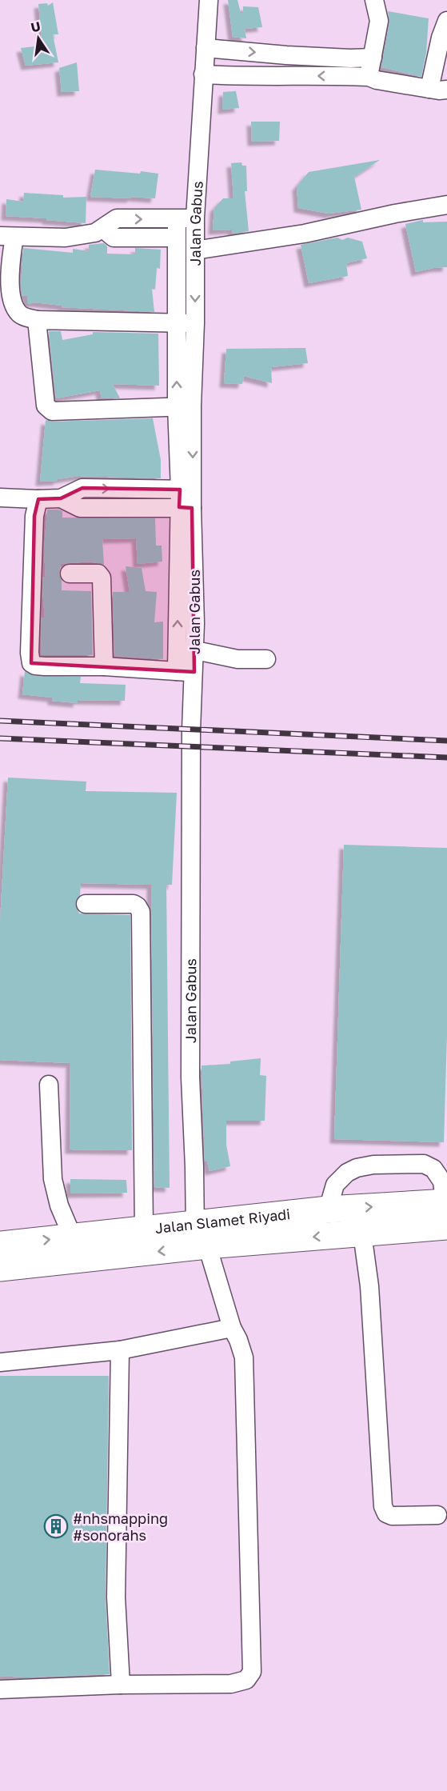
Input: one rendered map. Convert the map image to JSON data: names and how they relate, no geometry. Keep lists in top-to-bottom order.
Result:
{
  "streets": {
    "highway": ["Jalan Slamet Riyadi"],
    "street": ["Jalan Gabus"]
  },
  "crossings": [
    ["Jalan Gabus", "Jalan Slamet Riyadi"]
  ],
  "places": {
    "building": ["#nhsmapping #sonorahs"]
  },
  "north": "top"
}
